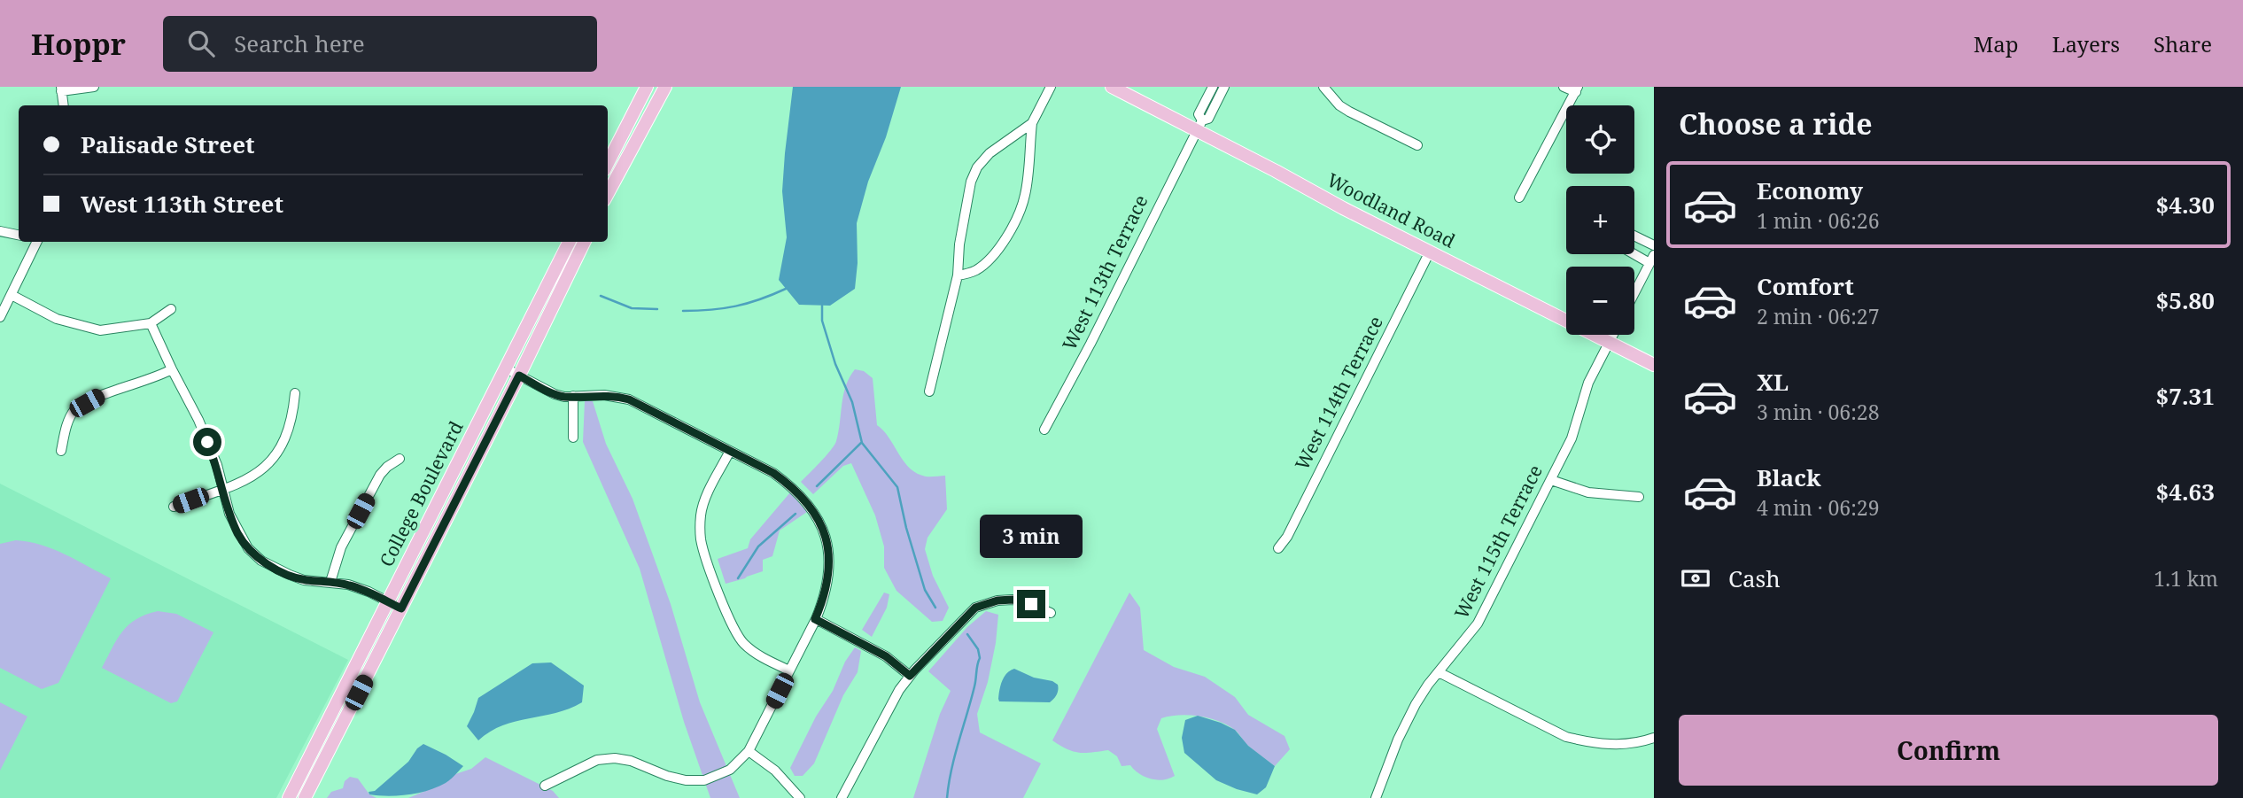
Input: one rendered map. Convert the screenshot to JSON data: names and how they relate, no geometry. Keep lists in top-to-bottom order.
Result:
{
  "streets": {
    "main road": ["Woodland Road", "College Boulevard"],
    "street": ["West 113th Terrace", "West 114th Terrace", "West 115th Terrace"]
  },
  "crossings": [
    ["Woodland Road", "West 113th Terrace"],
    ["Woodland Road", "West 114th Terrace"],
    ["Woodland Road", "West 115th Terrace"]
  ],
  "page": {
    "header": "Hoppr",
    "search": "Search here",
    "nav": ["Map", "Layers", "Share"],
    "heading": "Choose a ride",
    "map_buttons": ["+", "−"],
    "banner": ["Palisade Street", "West 113th Street"],
    "list": [
      {
        "name": "Economy",
        "note": "1 min · 06:26",
        "value": "$4.30"
      },
      {
        "name": "Comfort",
        "note": "2 min · 06:27",
        "value": "$5.80"
      },
      {
        "name": "XL",
        "note": "3 min · 06:28",
        "value": "$7.31"
      },
      {
        "name": "Black",
        "note": "4 min · 06:29",
        "value": "$4.63"
      }
    ],
    "bubble": "3 min",
    "pay": ["Cash", "1.1 km"],
    "buttons": "Confirm"
  }
}
